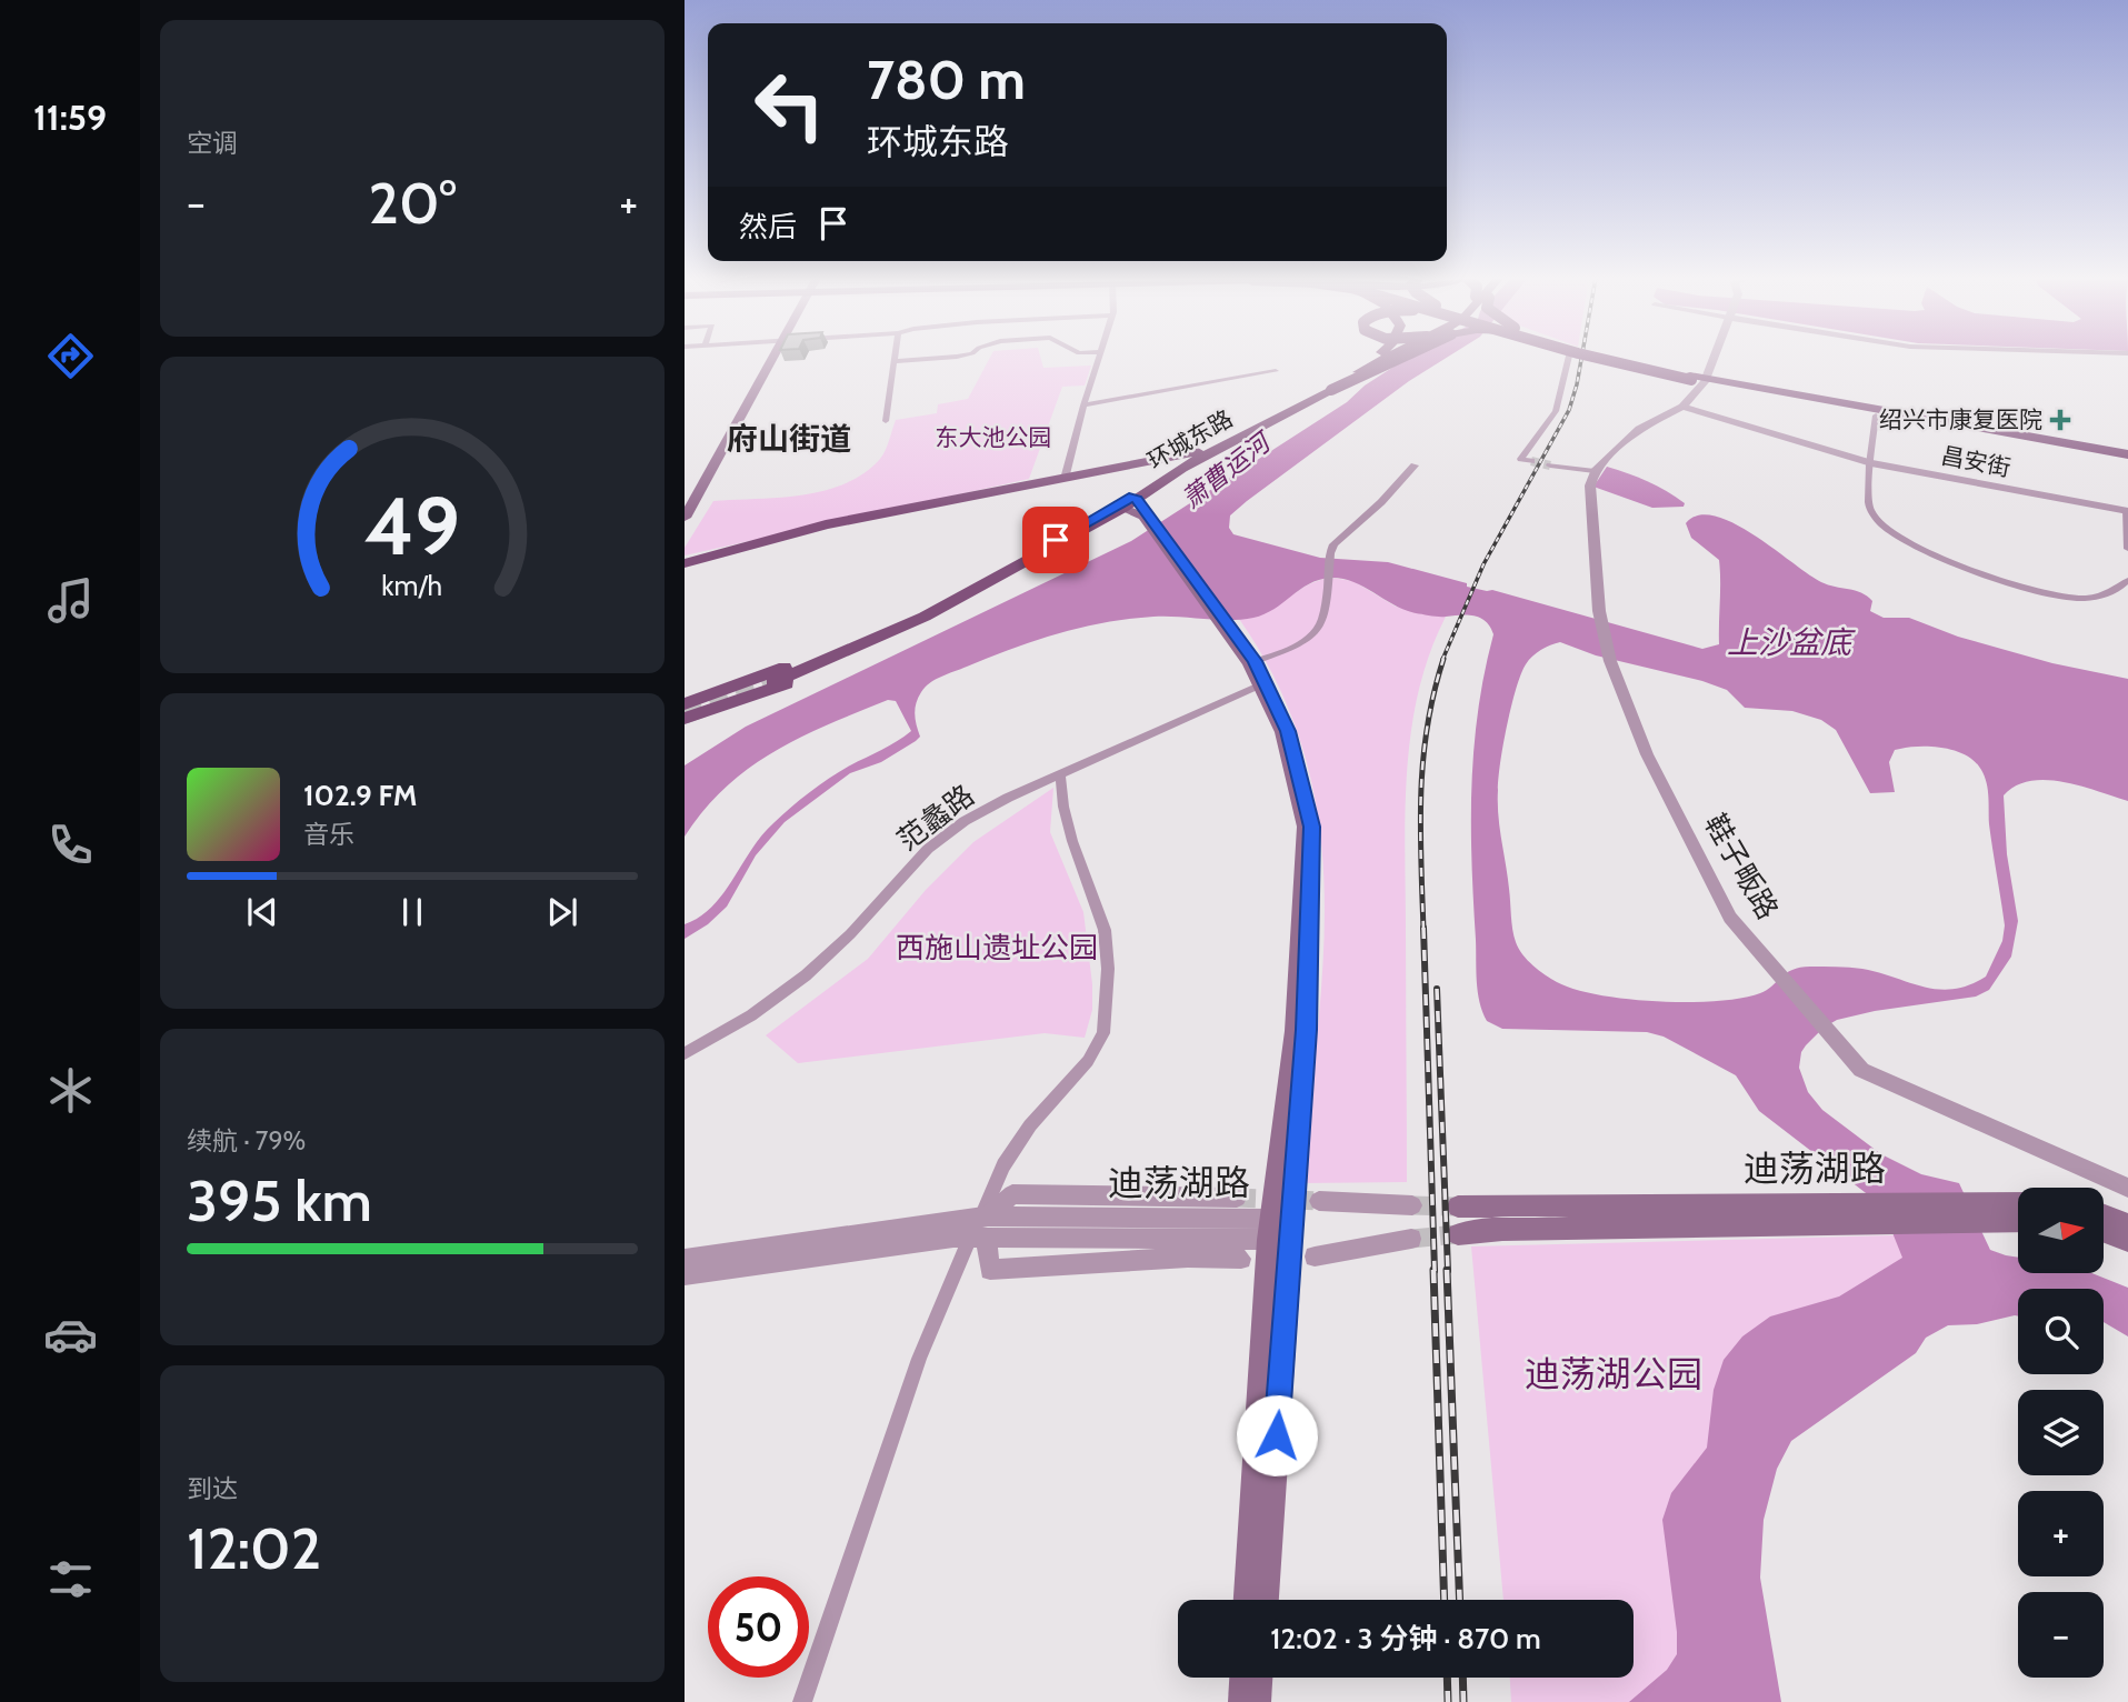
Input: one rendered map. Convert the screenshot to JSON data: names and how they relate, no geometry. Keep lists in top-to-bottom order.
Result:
{
  "streets": {
    "main road": ["环城东路", "迪荡湖路"],
    "street": ["昌安街", "范蠡路", "鞋子畈路"]
  },
  "districts": ["府山街道"],
  "water": ["萧曹运河", "上沙盆底"],
  "parks": ["东大池公园", "西施山遗址公园", "迪荡湖公园"],
  "places": {
    "health": ["绍兴市康复医院"]
  },
  "north": "right",
  "page": {
    "tabs": "11:59",
    "tile": [
      "空调",
      ["续航 · 79%", "395 km"],
      ["到达", "12:02"]
    ],
    "turn": ["780 m", "环城东路"],
    "heat": ["−", "20°", "+"],
    "then": "然后",
    "song": ["102.9 FM", "音乐"],
    "map_buttons": ["+", "−"],
    "limit": "50",
    "trip": "12:02 · 3 分钟 · 870 m",
    "gauge": ["49", "km/h"]
  }
}
